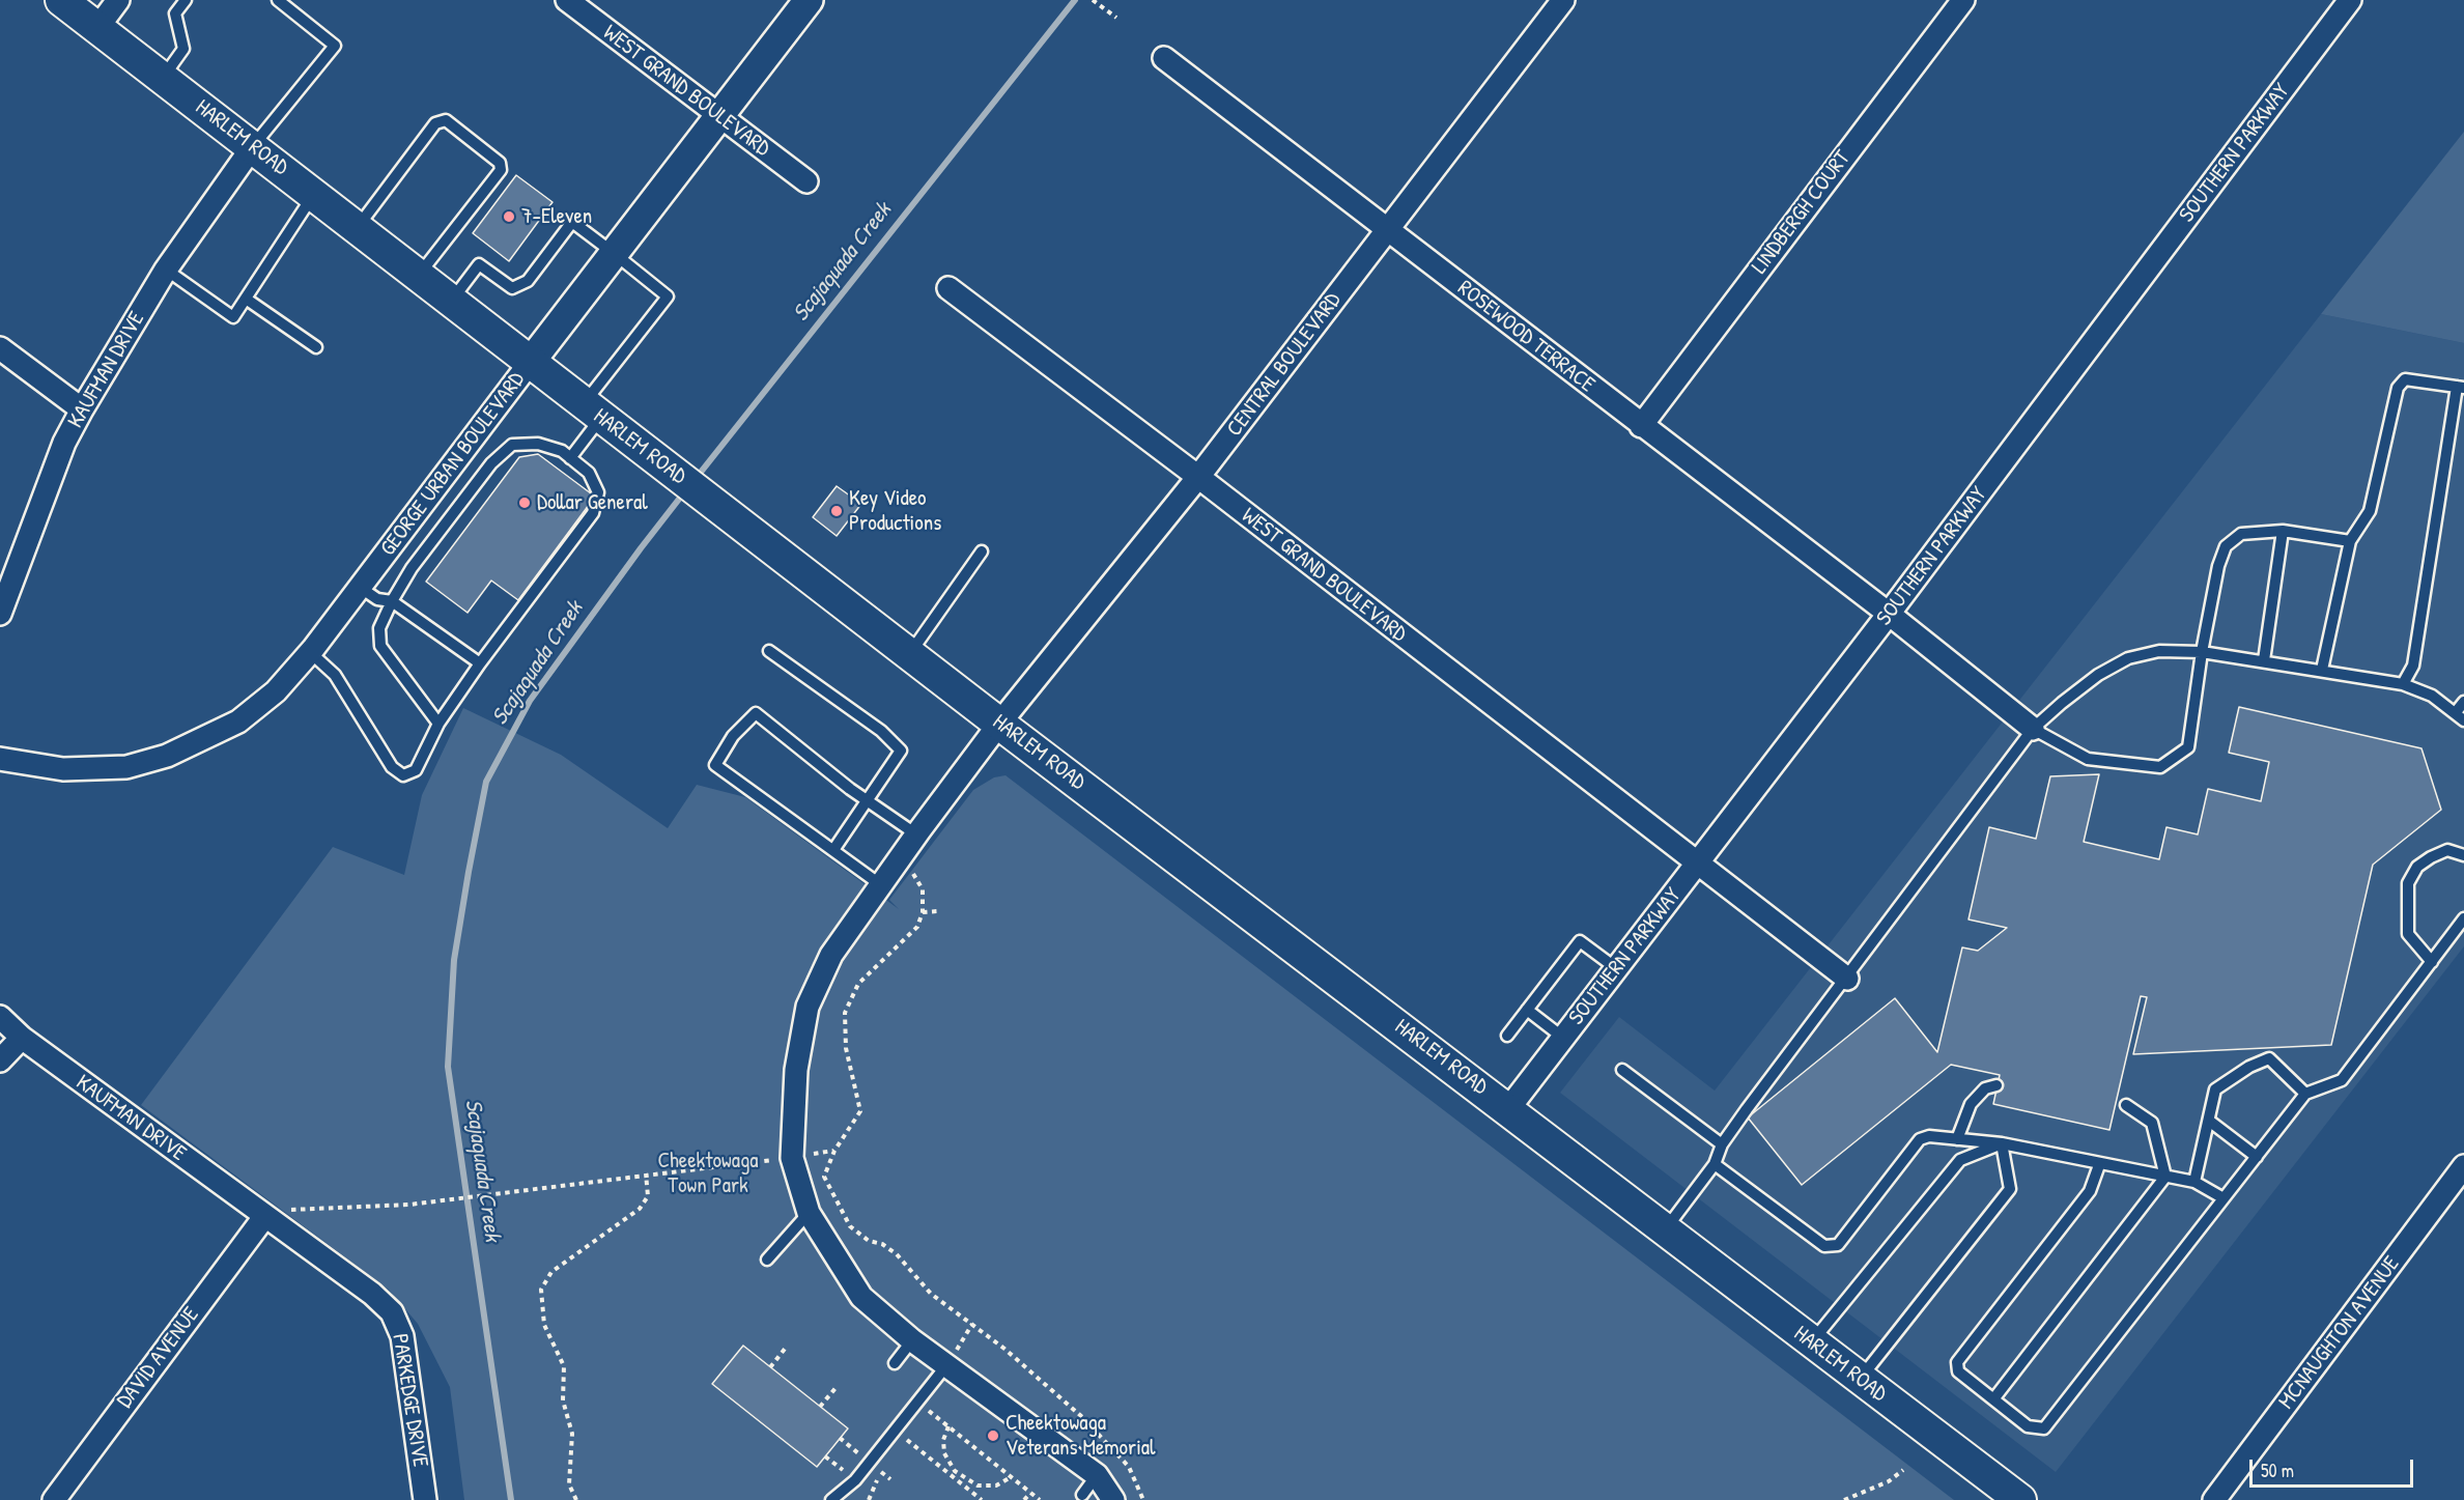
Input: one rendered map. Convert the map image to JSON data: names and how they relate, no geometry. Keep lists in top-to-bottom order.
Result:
{
  "streets": {
    "main road": ["HARLEM ROAD"],
    "street": [
      "WEST GRAND BOULEVARD",
      "SOUTHERN PARKWAY",
      "LINDBERGH COURT",
      "ROSEWOOD TERRACE",
      "CENTRAL BOULEVARD",
      "KAUFMAN DRIVE",
      "GEORGE URBAN BOULEVARD",
      "MCNAUGHTON AVENUE",
      "DAVID AVENUE",
      "PARKEDGE DRIVE"
    ]
  },
  "crossings": [
    ["WEST GRAND BOULEVARD", "SOUTHERN PARKWAY"],
    ["WEST GRAND BOULEVARD", "CENTRAL BOULEVARD"],
    ["WEST GRAND BOULEVARD", "GEORGE URBAN BOULEVARD"],
    ["HARLEM ROAD", "SOUTHERN PARKWAY"],
    ["HARLEM ROAD", "CENTRAL BOULEVARD"],
    ["HARLEM ROAD", "KAUFMAN DRIVE"],
    ["HARLEM ROAD", "GEORGE URBAN BOULEVARD"],
    ["SOUTHERN PARKWAY", "ROSEWOOD TERRACE"],
    ["LINDBERGH COURT", "ROSEWOOD TERRACE"],
    ["ROSEWOOD TERRACE", "CENTRAL BOULEVARD"],
    ["KAUFMAN DRIVE", "DAVID AVENUE"],
    ["KAUFMAN DRIVE", "PARKEDGE DRIVE"],
    ["DAVID AVENUE", "PARKEDGE DRIVE"]
  ],
  "water": ["Scajaquada Creek"],
  "parks": ["Cheektowaga Town Park"],
  "places": [
    "7-Eleven",
    "Dollar General",
    "Key Video Productions",
    "Cheektowaga Veterans Memorial"
  ],
  "scale_bar": "50 m"
}
